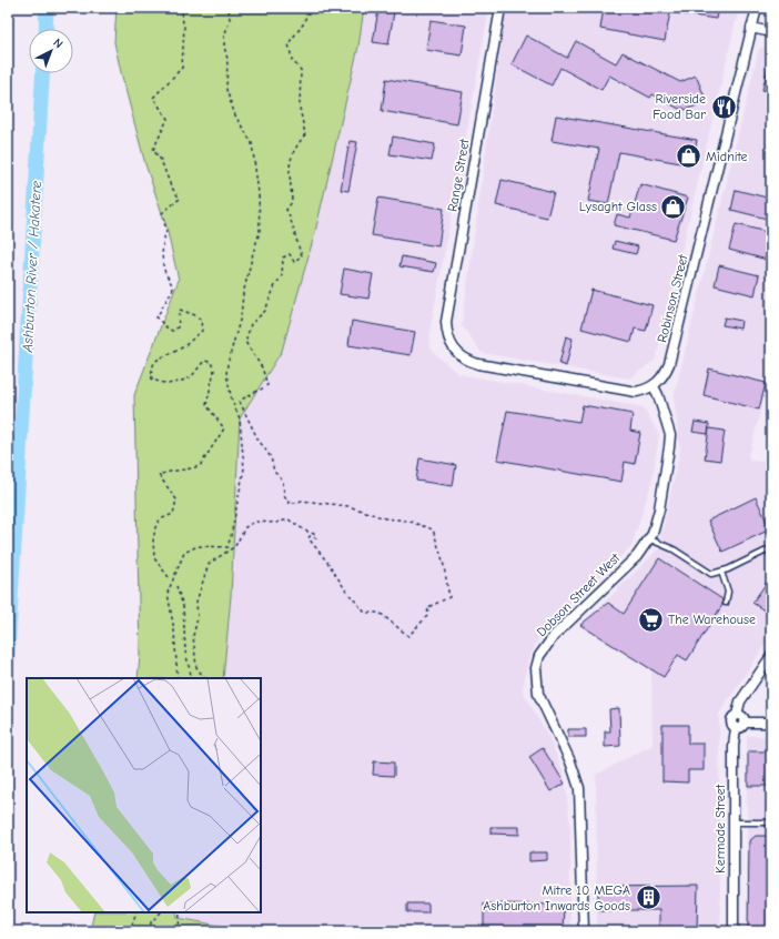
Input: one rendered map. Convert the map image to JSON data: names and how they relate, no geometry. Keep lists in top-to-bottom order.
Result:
{
  "streets": {
    "street": [
      "Range Street",
      "Robinson Street",
      "Dobson Street West",
      "Kermode Street"
    ]
  },
  "crossings": [
    ["Range Street", "Robinson Street"],
    ["Range Street", "Dobson Street West"],
    ["Robinson Street", "Dobson Street West"]
  ],
  "water": ["Ashburton River / Hakatere"],
  "places": {
    "restaurant": ["Riverside Food Bar"],
    "shop": ["Midnite", "Lysaght Glass"],
    "supermarket": ["The Warehouse"],
    "building": ["Mitre 10 MEGA Ashburton Inwards Goods"]
  },
  "north": "top right"
}
